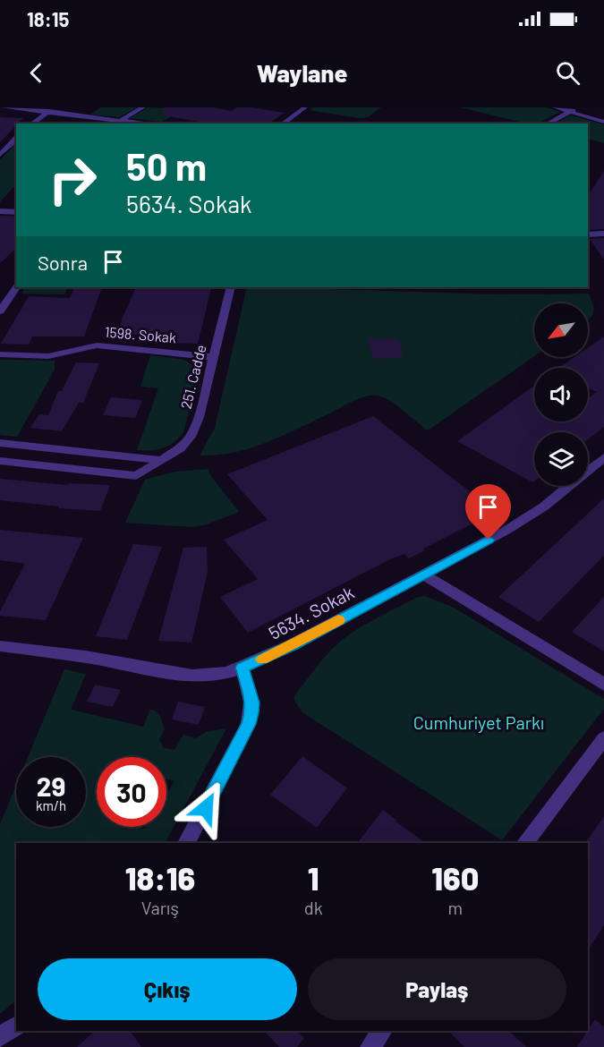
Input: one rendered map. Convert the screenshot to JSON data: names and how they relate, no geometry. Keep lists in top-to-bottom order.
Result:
{
  "streets": {
    "street": ["1598. Sokak", "251. Cadde", "5634. Sokak"]
  },
  "crossings": [
    ["1598. Sokak", "251. Cadde"]
  ],
  "parks": ["Cumhuriyet Parkı"],
  "north": "bottom left",
  "page": {
    "status": "18:15",
    "header": "Waylane",
    "turn": ["50 m", "5634. Sokak"],
    "then": "Sonra",
    "speed": "29 km/h",
    "limit": "30",
    "eta": [
      "18:16",
      "Varış",
      "1",
      "dk",
      "160",
      "m"
    ],
    "buttons": ["Çıkış", "Paylaş"]
  }
}
